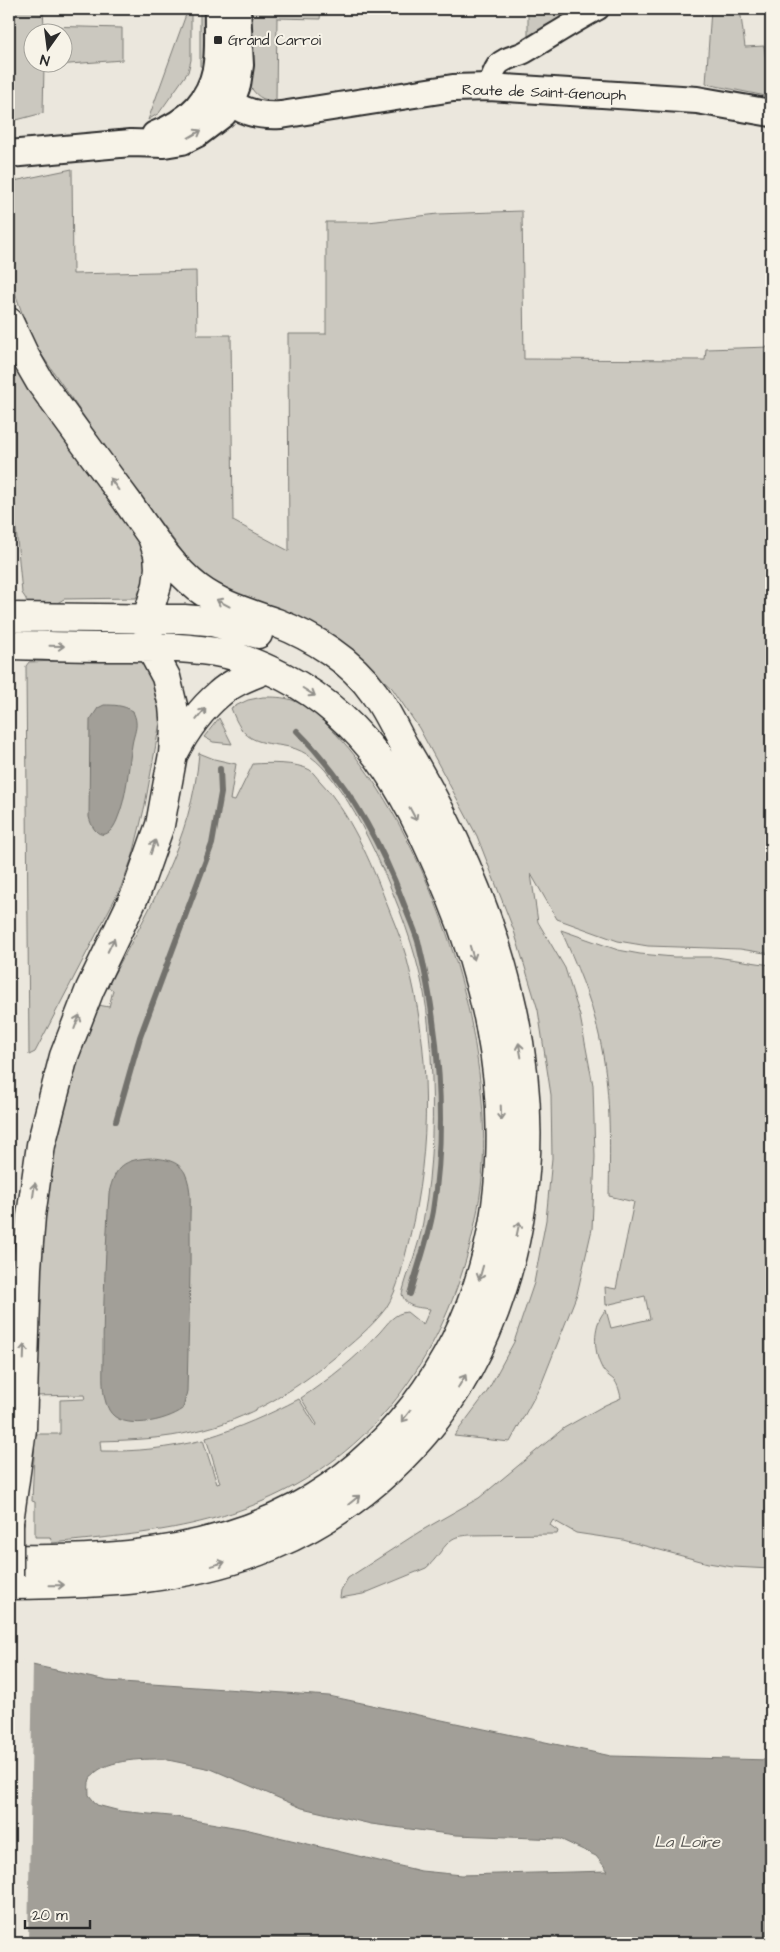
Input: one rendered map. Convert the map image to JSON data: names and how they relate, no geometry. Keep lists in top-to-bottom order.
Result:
{
  "streets": {
    "street": ["Route de Saint-Genouph"]
  },
  "water": ["La Loire"],
  "places": {
    "transit": ["Grand Carroi"]
  },
  "scale_bar": "20 m",
  "north": "bottom"
}
